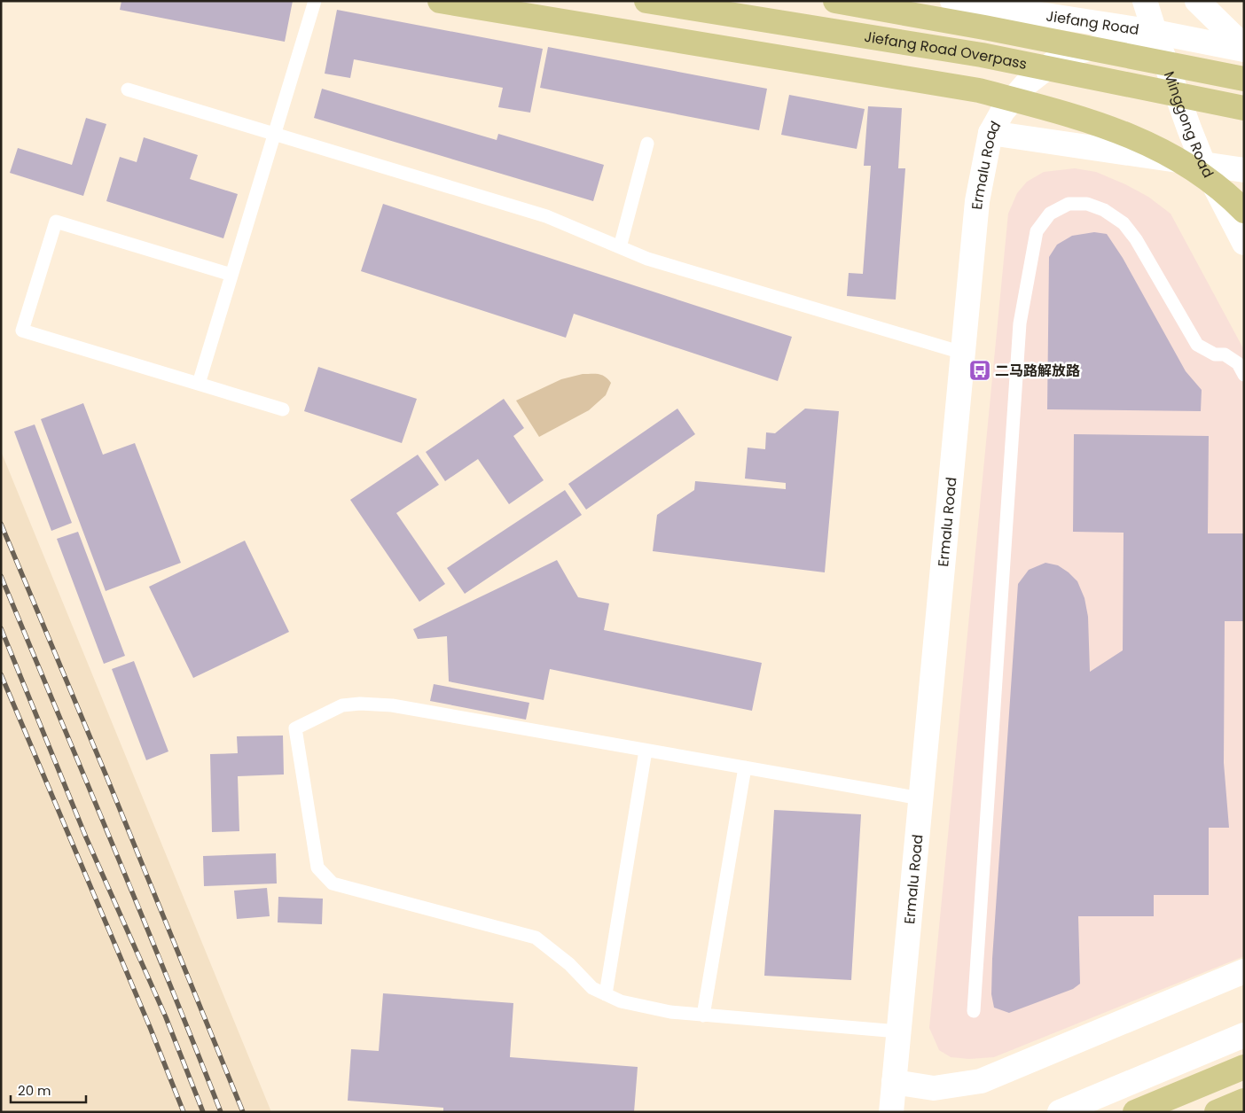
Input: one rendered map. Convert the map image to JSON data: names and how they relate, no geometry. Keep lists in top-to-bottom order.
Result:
{
  "streets": {
    "main road": ["Jiefang Road Overpass"],
    "street": ["Jiefang Road", "Minggong Road", "Ermalu Road"]
  },
  "crossings": [
    ["Jiefang Road", "Minggong Road"],
    ["Jiefang Road", "Ermalu Road"],
    ["Minggong Road", "Ermalu Road"]
  ],
  "places": {
    "bus stop": ["二马路解放路"]
  },
  "scale_bar": "20 m"
}
